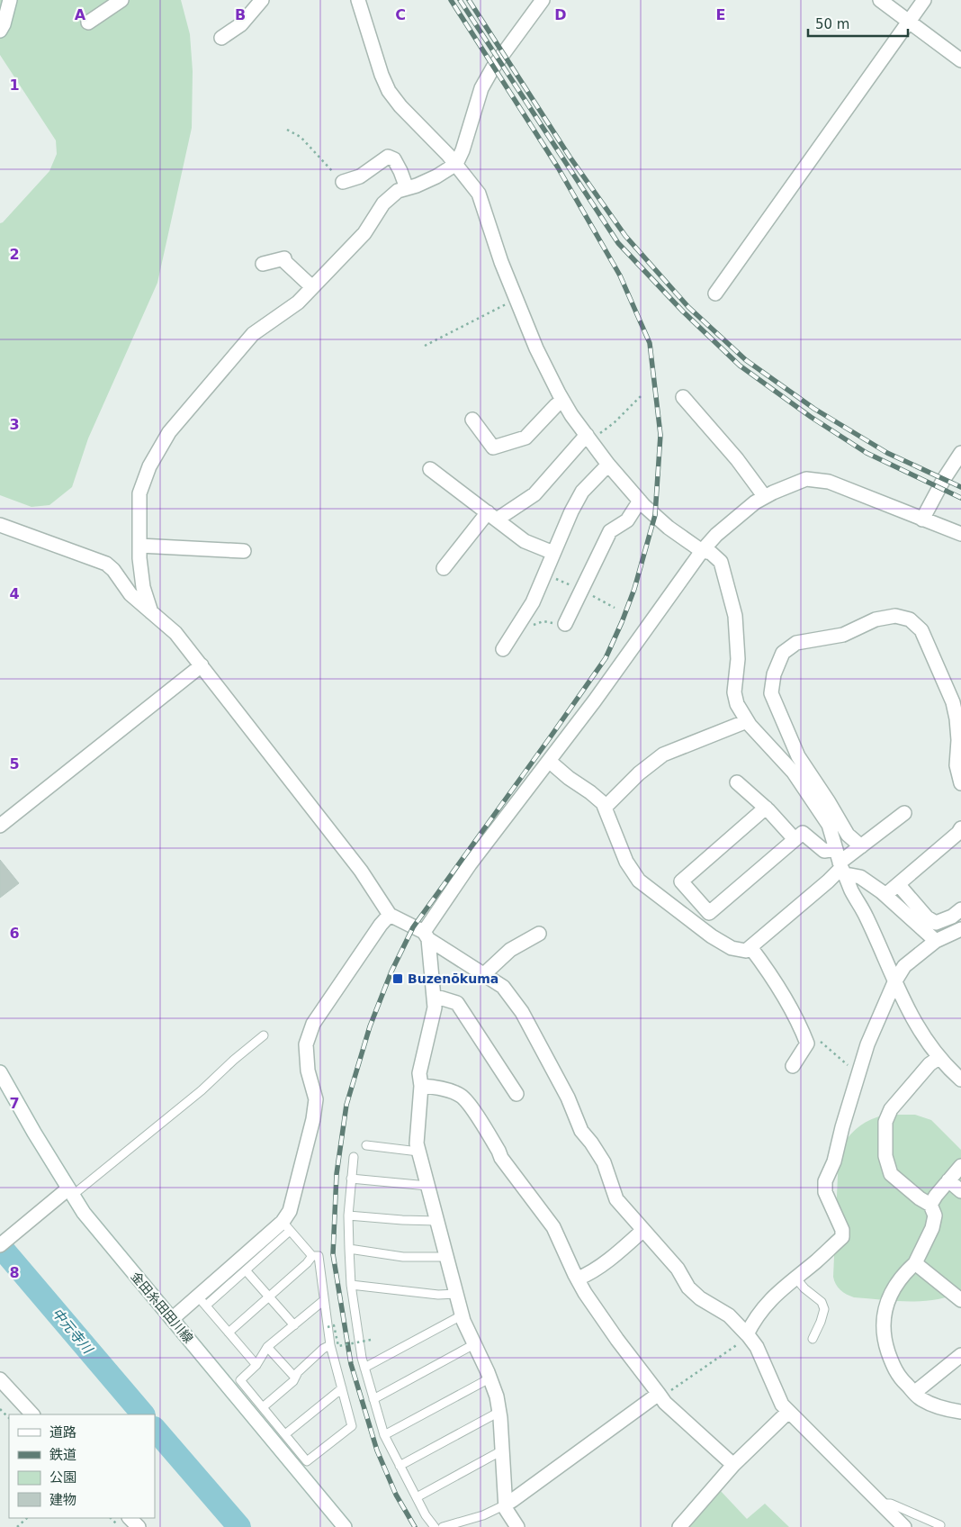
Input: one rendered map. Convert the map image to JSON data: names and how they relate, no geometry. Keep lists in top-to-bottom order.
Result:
{
  "streets": {
    "street": ["金田糸田田川線"]
  },
  "water": ["中元寺川"],
  "places": {
    "transit": ["Buzenōkuma"]
  },
  "legend": [
    "道路",
    "鉄道",
    "公園",
    "建物"
  ],
  "scale_bar": "50 m",
  "grid": {
    "columns": [
      "A",
      "B",
      "C",
      "D",
      "E"
    ],
    "rows": [
      "1",
      "2",
      "3",
      "4",
      "5",
      "6",
      "7",
      "8"
    ]
  }
}
